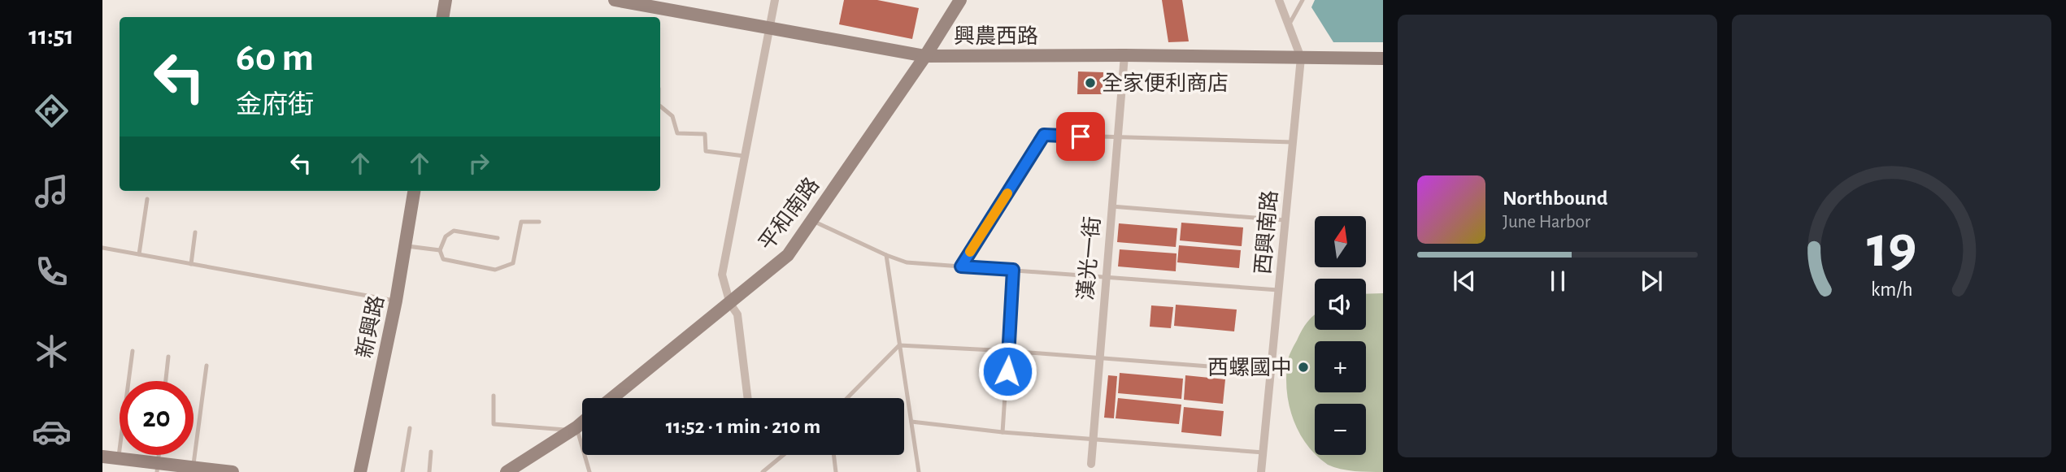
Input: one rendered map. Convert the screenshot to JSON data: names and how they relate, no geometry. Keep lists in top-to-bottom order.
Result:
{
  "streets": {
    "main road": ["興農西路", "平和南路", "新興路"],
    "street": ["西興南路", "漢光一街"]
  },
  "crossings": [
    ["興農西路", "平和南路"],
    ["興農西路", "西興南路"],
    ["興農西路", "漢光一街"]
  ],
  "places": ["全家便利商店", "西螺國中"],
  "north": "top",
  "page": {
    "tabs": "11:51",
    "turn": ["60 m", "金府街"],
    "song": ["Northbound", "June Harbor"],
    "map_buttons": ["+", "−"],
    "limit": "20",
    "trip": "11:52 · 1 min · 210 m",
    "gauge": ["19", "km/h"]
  }
}
